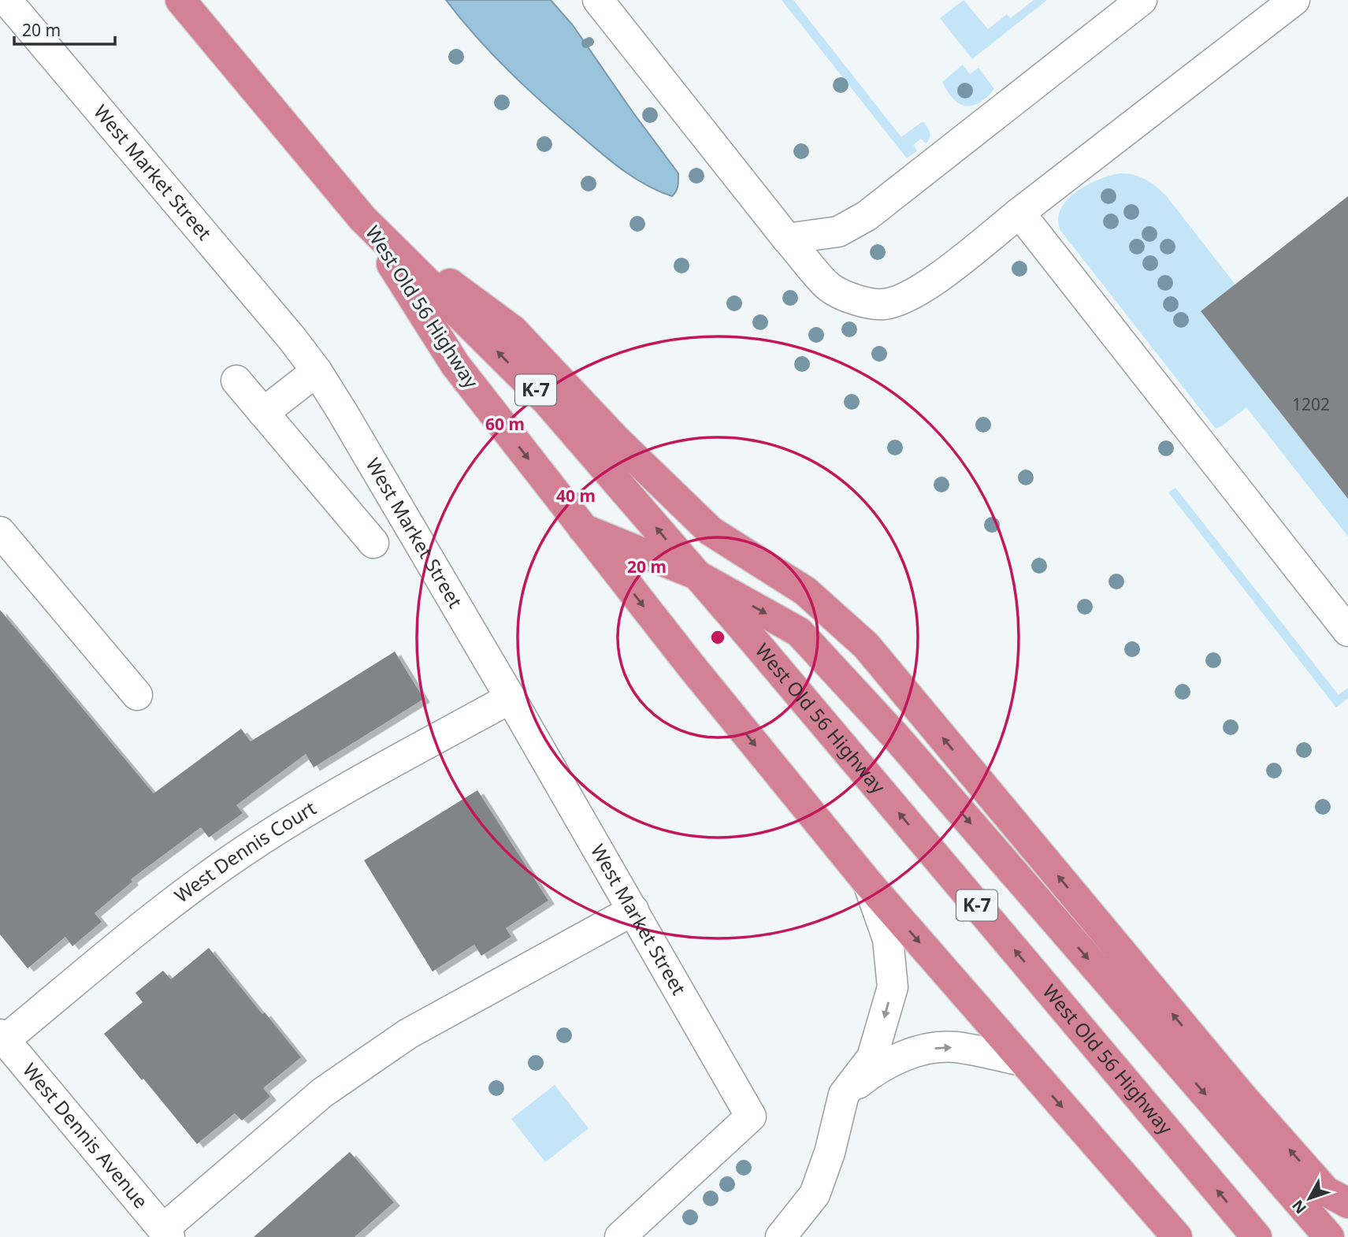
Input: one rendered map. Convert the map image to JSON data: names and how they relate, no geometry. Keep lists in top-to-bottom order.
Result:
{
  "streets": {
    "highway": ["West Old 56 Highway", "K-7"],
    "street": ["West Market Street", "West Dennis Court", "West Dennis Avenue"]
  },
  "crossings": [
    ["West Market Street", "West Dennis Court"],
    ["West Dennis Court", "West Dennis Avenue"]
  ],
  "house_numbers": ["1202"],
  "scale_bar": "20 m",
  "north": "bottom left",
  "rings": ["60 m", "40 m", "20 m"]
}
